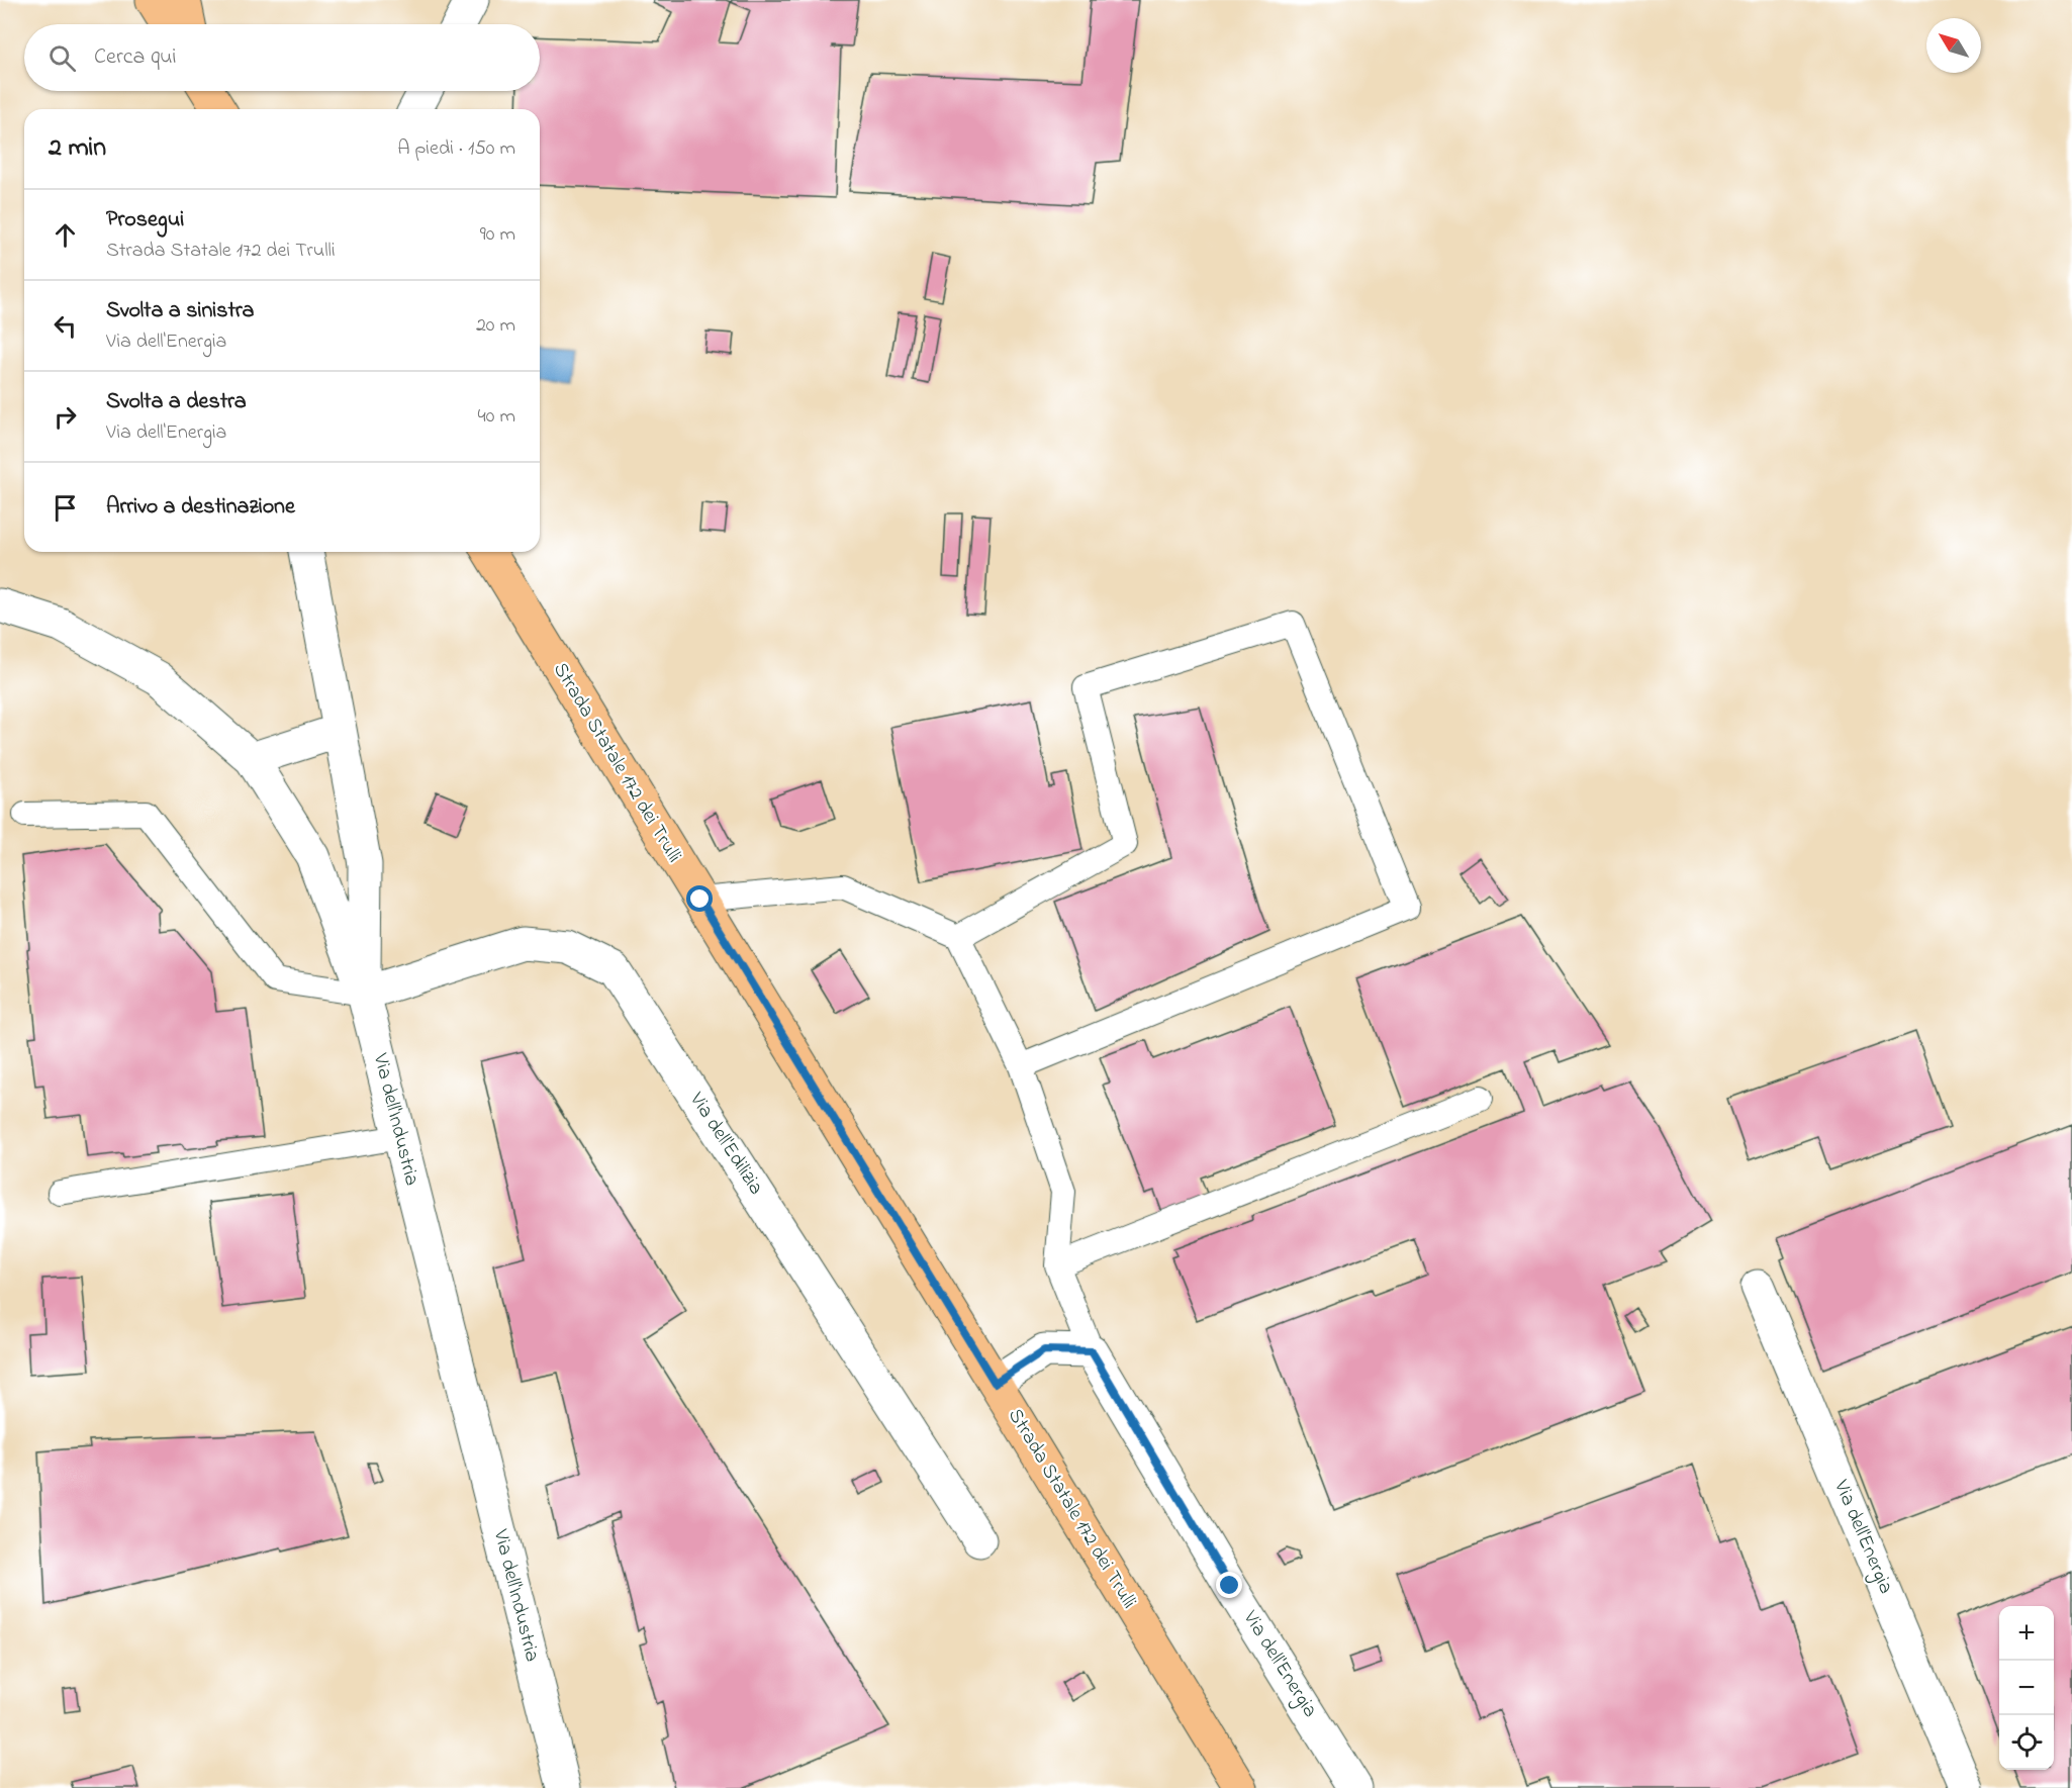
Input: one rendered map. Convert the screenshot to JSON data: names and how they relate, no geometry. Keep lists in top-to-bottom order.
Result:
{
  "streets": {
    "main road": ["Strada Statale 172 dei Trulli"],
    "street": ["Via dell'Industria", "Via dell'Edilizia", "Via dell'Energia"]
  },
  "crossings": [
    ["Via dell'Industria", "Via dell'Edilizia"]
  ],
  "north": "top left",
  "page": {
    "search": "Cerca qui",
    "heading": ["2 min", "A piedi · 150 m"],
    "list": [
      ["Prosegui", "Strada Statale 172 dei Trulli", "90 m"],
      ["Svolta a sinistra", "Via dell'Energia", "20 m"],
      ["Svolta a destra", "Via dell'Energia", "40 m"],
      "Arrivo a destinazione"
    ],
    "map_buttons": ["+", "−"]
  }
}
